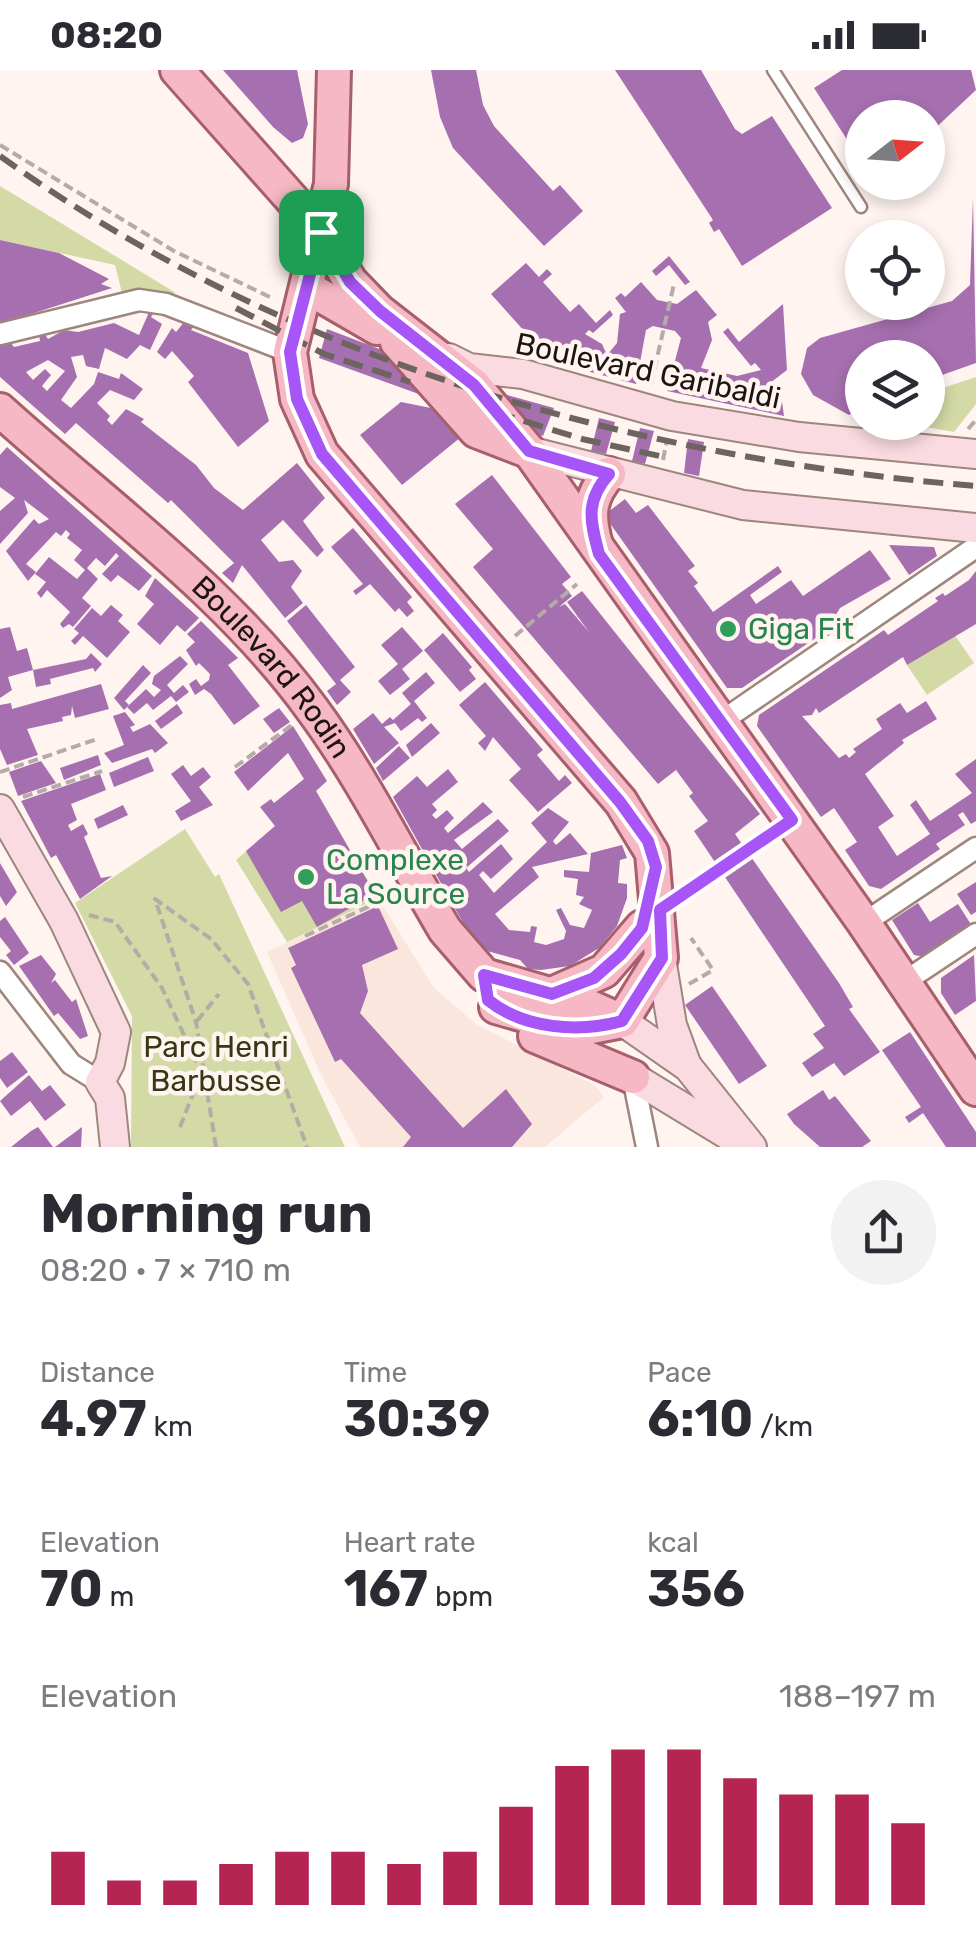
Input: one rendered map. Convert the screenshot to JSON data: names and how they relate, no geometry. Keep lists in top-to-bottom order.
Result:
{
  "streets": {
    "main road": ["Boulevard Garibaldi", "Boulevard Rodin"]
  },
  "parks": ["Parc Henri Barbusse"],
  "places": ["Giga Fit", "Complexe La Source"],
  "north": "right",
  "page": {
    "status": "08:20",
    "heading": ["Morning run", "08:20 · 7 × 710 m"],
    "stats": [
      ["Distance", "4.97 km"],
      ["Time", "30:39"],
      ["Pace", "6:10 /km"],
      ["Elevation", "70 m"],
      ["Heart rate", "167 bpm"],
      ["kcal", "356"]
    ],
    "chart": ["Elevation", "188–197 m"]
  }
}
